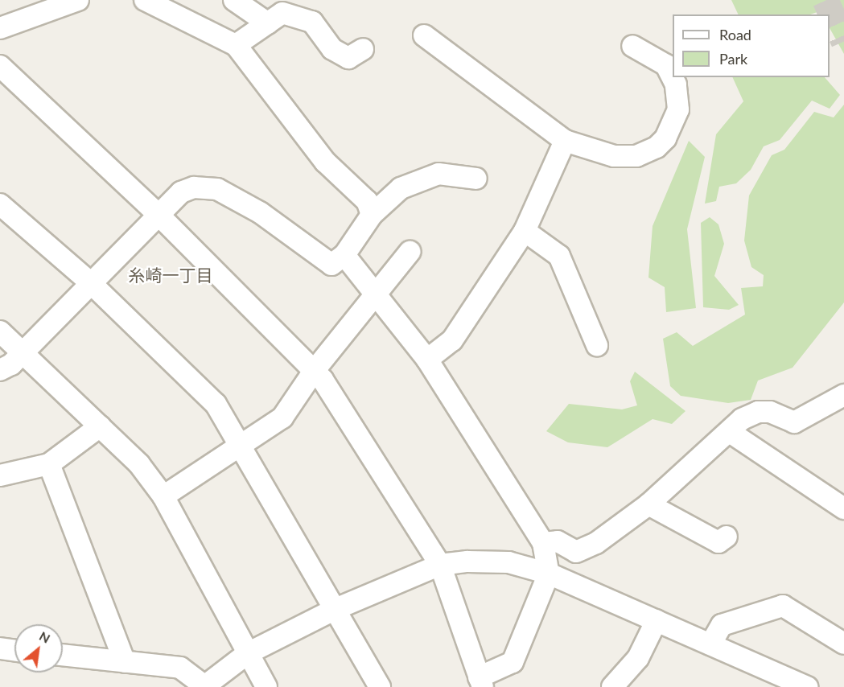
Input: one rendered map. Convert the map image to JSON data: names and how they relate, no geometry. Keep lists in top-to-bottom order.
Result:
{
  "districts": ["糸崎一丁目"],
  "legend": ["Road", "Park"],
  "north": "top right"
}
